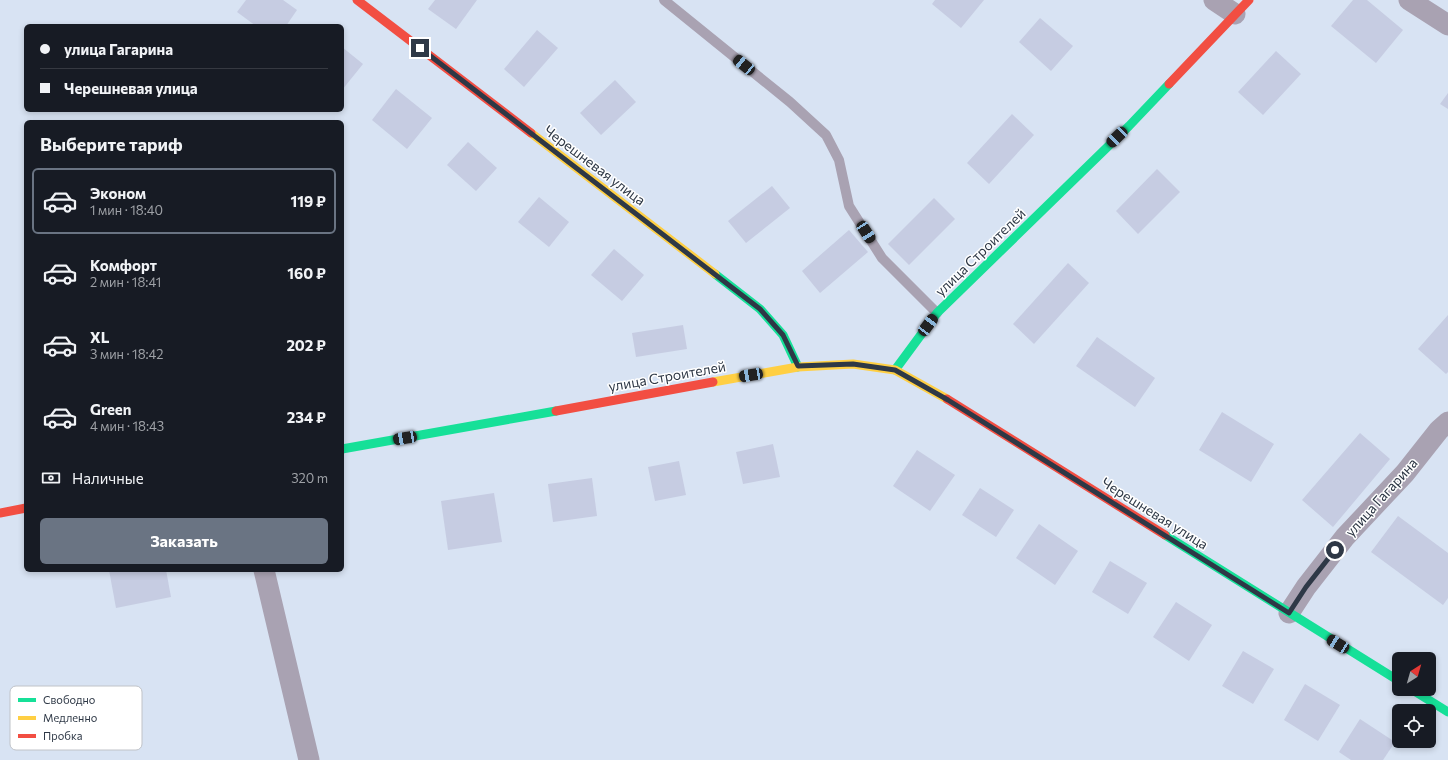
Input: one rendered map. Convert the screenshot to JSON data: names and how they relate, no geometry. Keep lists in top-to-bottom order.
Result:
{
  "streets": {
    "street": ["Черешневая улица", "улица Строителей", "улица Гагарина"]
  },
  "crossings": [
    ["Черешневая улица", "улица Строителей"],
    ["Черешневая улица", "улица Гагарина"]
  ],
  "legend": ["Свободно", "Медленно", "Пробка"],
  "north": "top right",
  "page": {
    "banner": ["улица Гагарина", "Черешневая улица"],
    "heading": "Выберите тариф",
    "list": [
      {
        "name": "Эконом",
        "note": "1 мин · 18:40",
        "value": "119 ₽"
      },
      {
        "name": "Комфорт",
        "note": "2 мин · 18:41",
        "value": "160 ₽"
      },
      {
        "name": "XL",
        "note": "3 мин · 18:42",
        "value": "202 ₽"
      },
      {
        "name": "Green",
        "note": "4 мин · 18:43",
        "value": "234 ₽"
      }
    ],
    "pay": ["Наличные", "320 m"],
    "buttons": "Заказать"
  }
}
